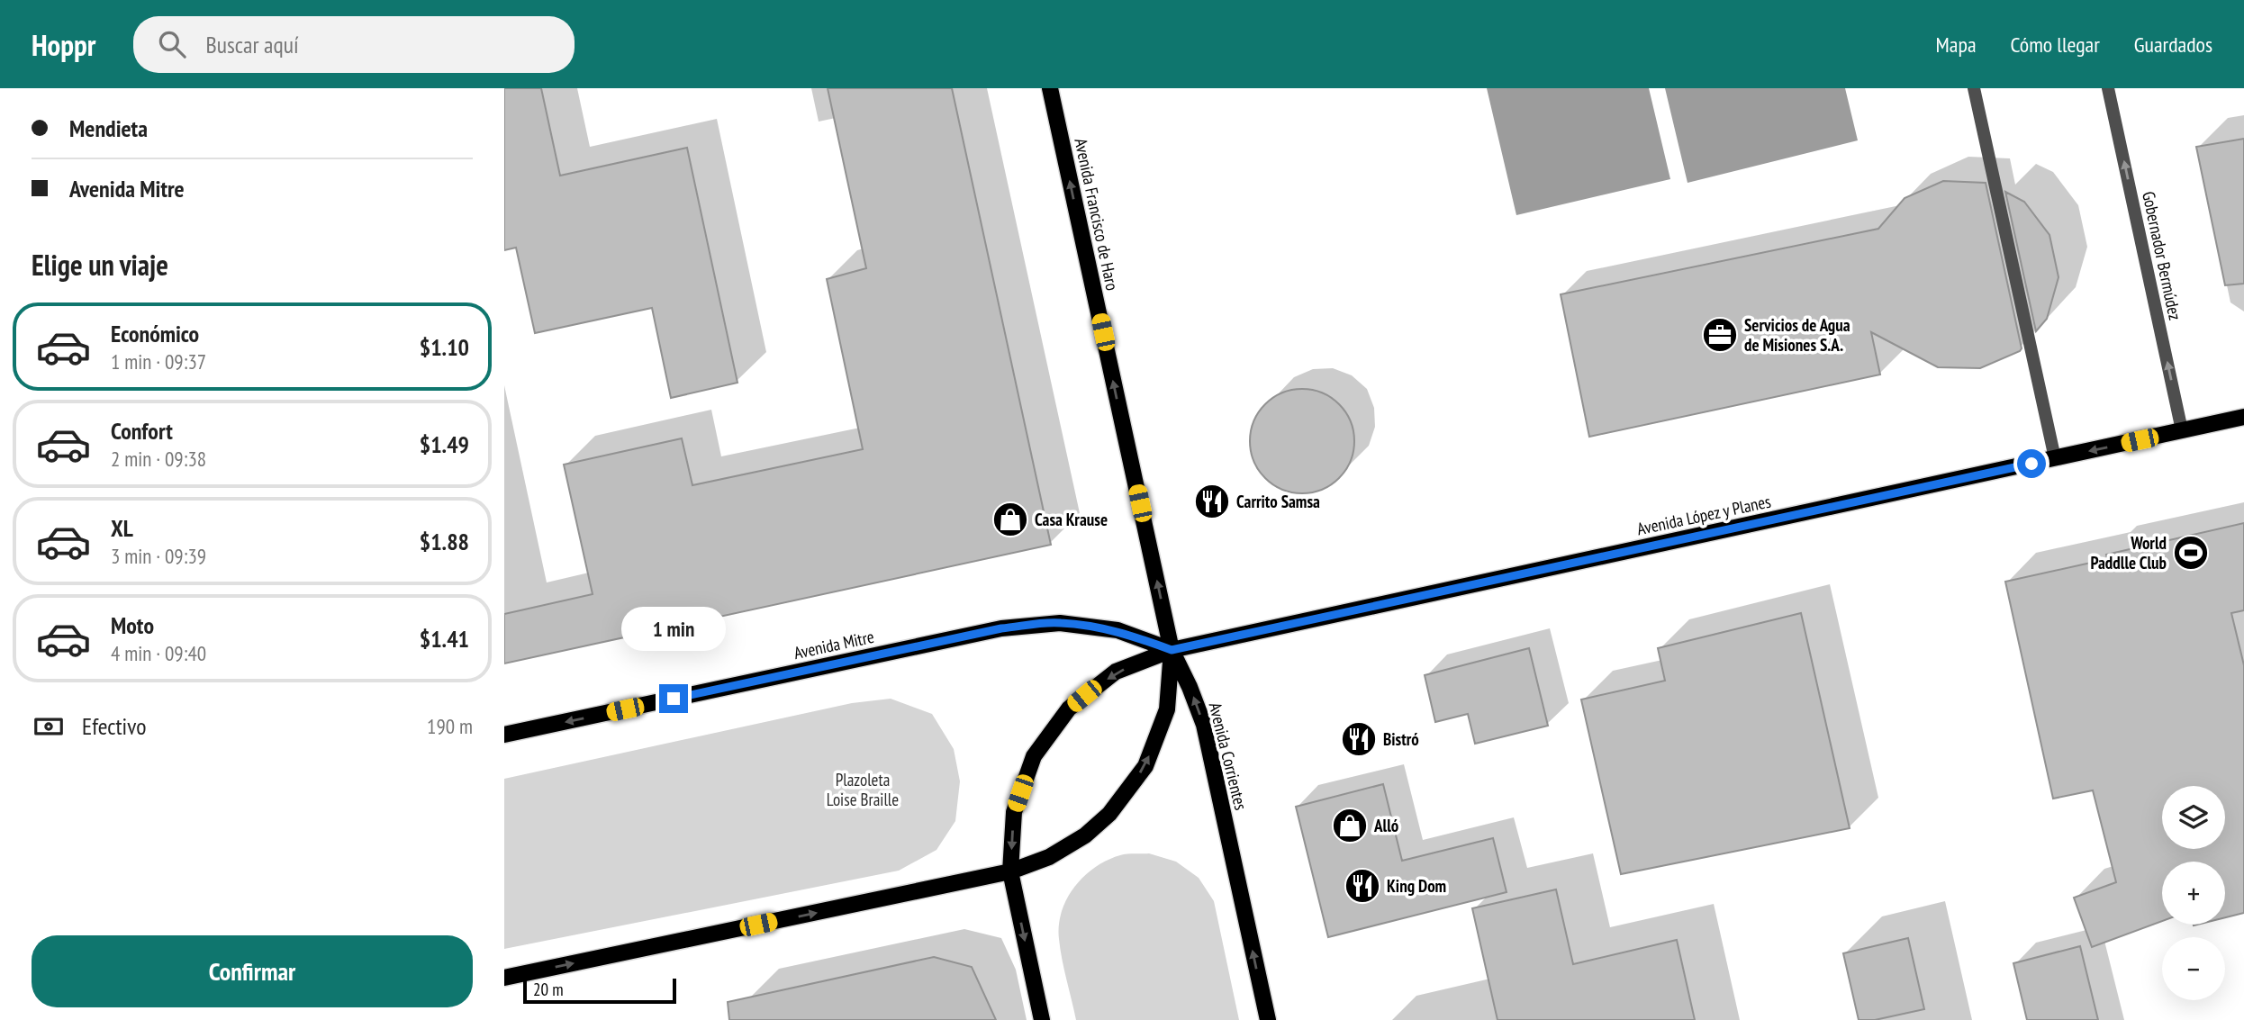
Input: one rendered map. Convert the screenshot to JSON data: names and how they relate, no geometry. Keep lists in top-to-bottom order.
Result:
{
  "streets": {
    "main road": [
      "Avenida Francisco de Haro",
      "Avenida López y Planes",
      "Avenida Mitre",
      "Avenida Corrientes"
    ],
    "street": ["Gobernador Bermúdez"]
  },
  "crossings": [
    ["Avenida Francisco de Haro", "Avenida López y Planes"],
    ["Avenida Francisco de Haro", "Avenida Mitre"],
    ["Avenida Francisco de Haro", "Avenida Corrientes"],
    ["Gobernador Bermúdez", "Avenida López y Planes"],
    ["Avenida López y Planes", "Avenida Mitre"],
    ["Avenida López y Planes", "Avenida Corrientes"],
    ["Avenida Mitre", "Avenida Corrientes"]
  ],
  "one_way": [
    "Avenida Francisco de Haro",
    "Gobernador Bermúdez",
    "Avenida Mitre",
    "Avenida Corrientes"
  ],
  "parks": ["Plazoleta Loise Braille"],
  "places": {
    "office": ["Servicios de Agua de Misiones S.A."],
    "restaurant": ["Carrito Samsa", "Bistró", "King Dom"],
    "shop": ["Casa Krause", "Alló"],
    "sports": ["World Paddlle Club"]
  },
  "scale_bar": "20 m",
  "page": {
    "header": "Hoppr",
    "search": "Buscar aquí",
    "nav": ["Mapa", "Cómo llegar", "Guardados"],
    "banner": ["Mendieta", "Avenida Mitre"],
    "heading": "Elige un viaje",
    "list": [
      {
        "name": "Económico",
        "note": "1 min · 09:37",
        "value": "$1.10"
      },
      {
        "name": "Confort",
        "note": "2 min · 09:38",
        "value": "$1.49"
      },
      {
        "name": "XL",
        "note": "3 min · 09:39",
        "value": "$1.88"
      },
      {
        "name": "Moto",
        "note": "4 min · 09:40",
        "value": "$1.41"
      }
    ],
    "bubble": "1 min",
    "pay": ["Efectivo", "190 m"],
    "map_buttons": ["+", "−"],
    "buttons": "Confirmar",
    "scale": "20 m"
  }
}
